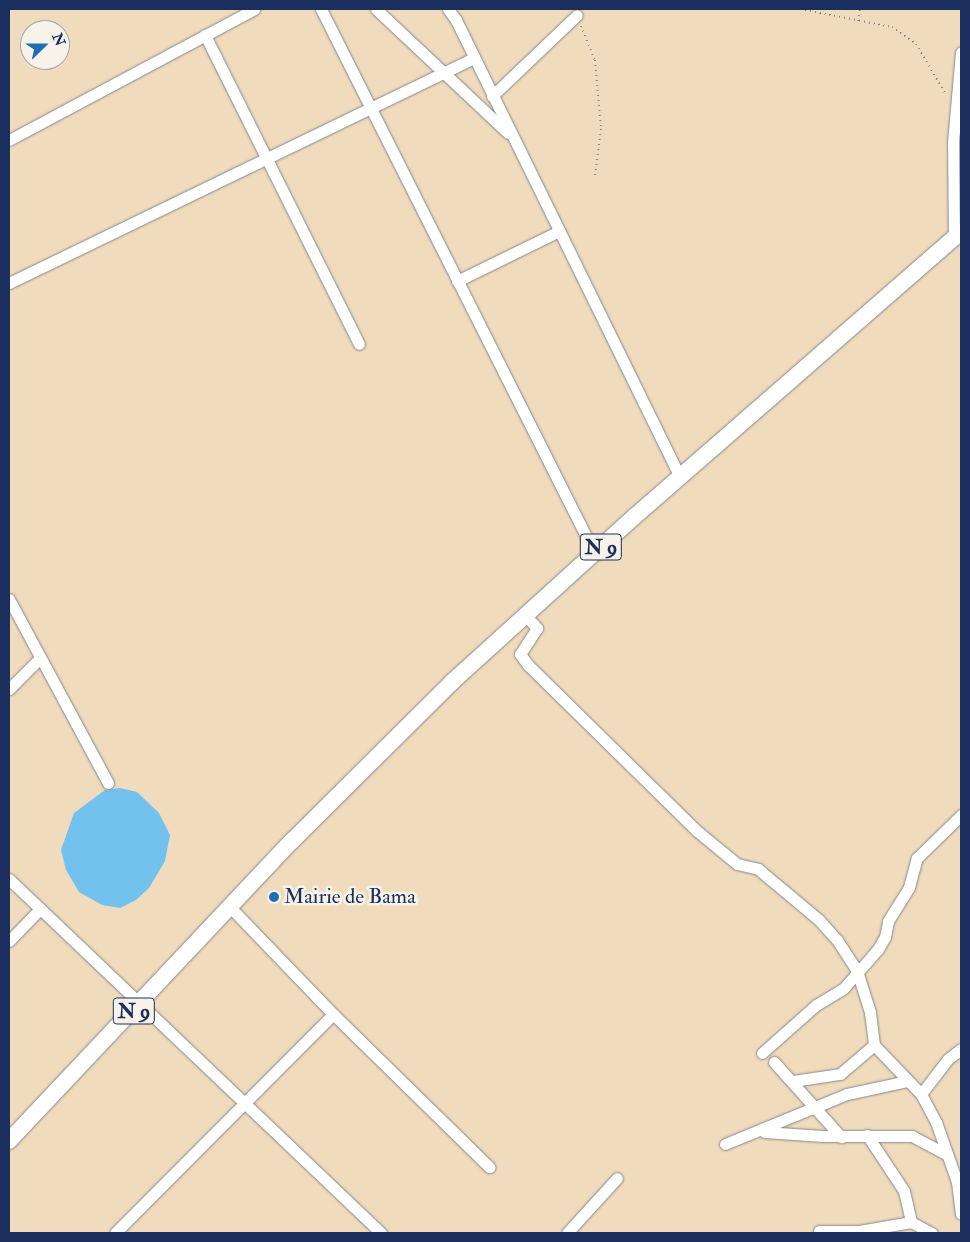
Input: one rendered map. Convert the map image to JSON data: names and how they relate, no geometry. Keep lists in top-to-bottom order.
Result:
{
  "streets": {
    "main road": ["N 9"]
  },
  "places": ["Mairie de Bama"],
  "north": "right"
}
